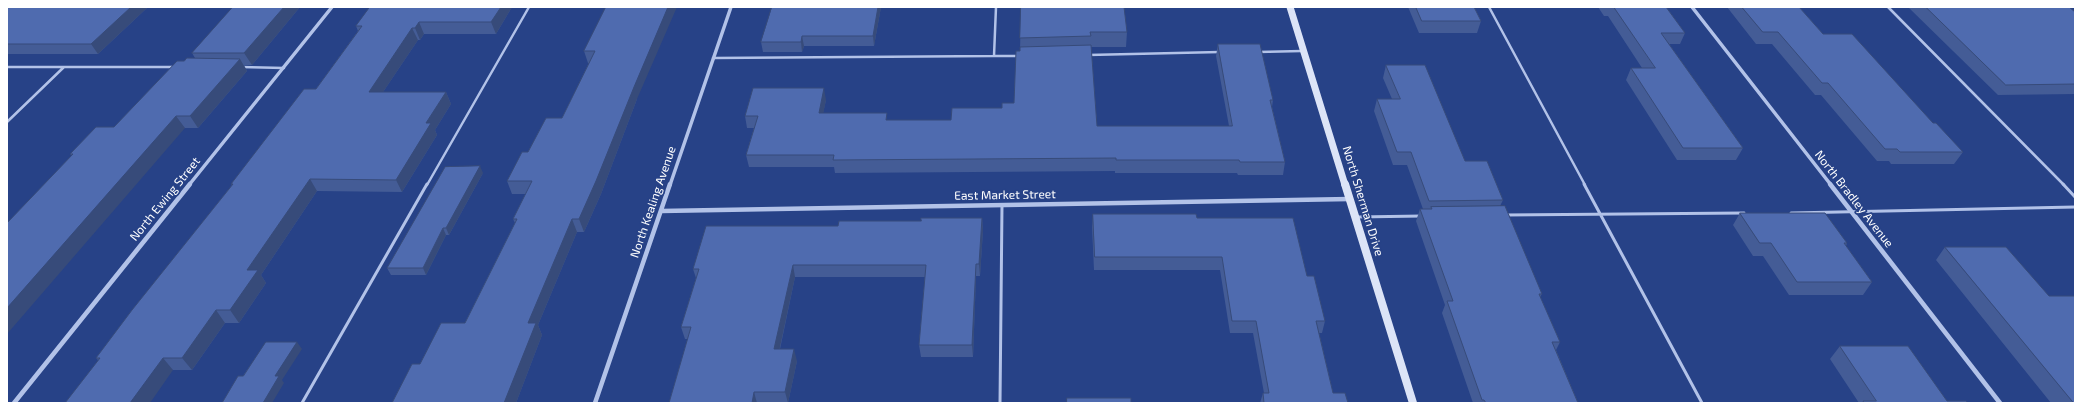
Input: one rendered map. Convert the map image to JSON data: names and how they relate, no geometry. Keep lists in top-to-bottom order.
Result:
{
  "streets": {
    "main road": ["North Sherman Drive"],
    "street": [
      "East Market Street",
      "North Ewing Street",
      "North Bradley Avenue",
      "North Kealing Avenue"
    ]
  },
  "crossings": [
    ["East Market Street", "North Sherman Drive"],
    ["East Market Street", "North Kealing Avenue"]
  ]
}
